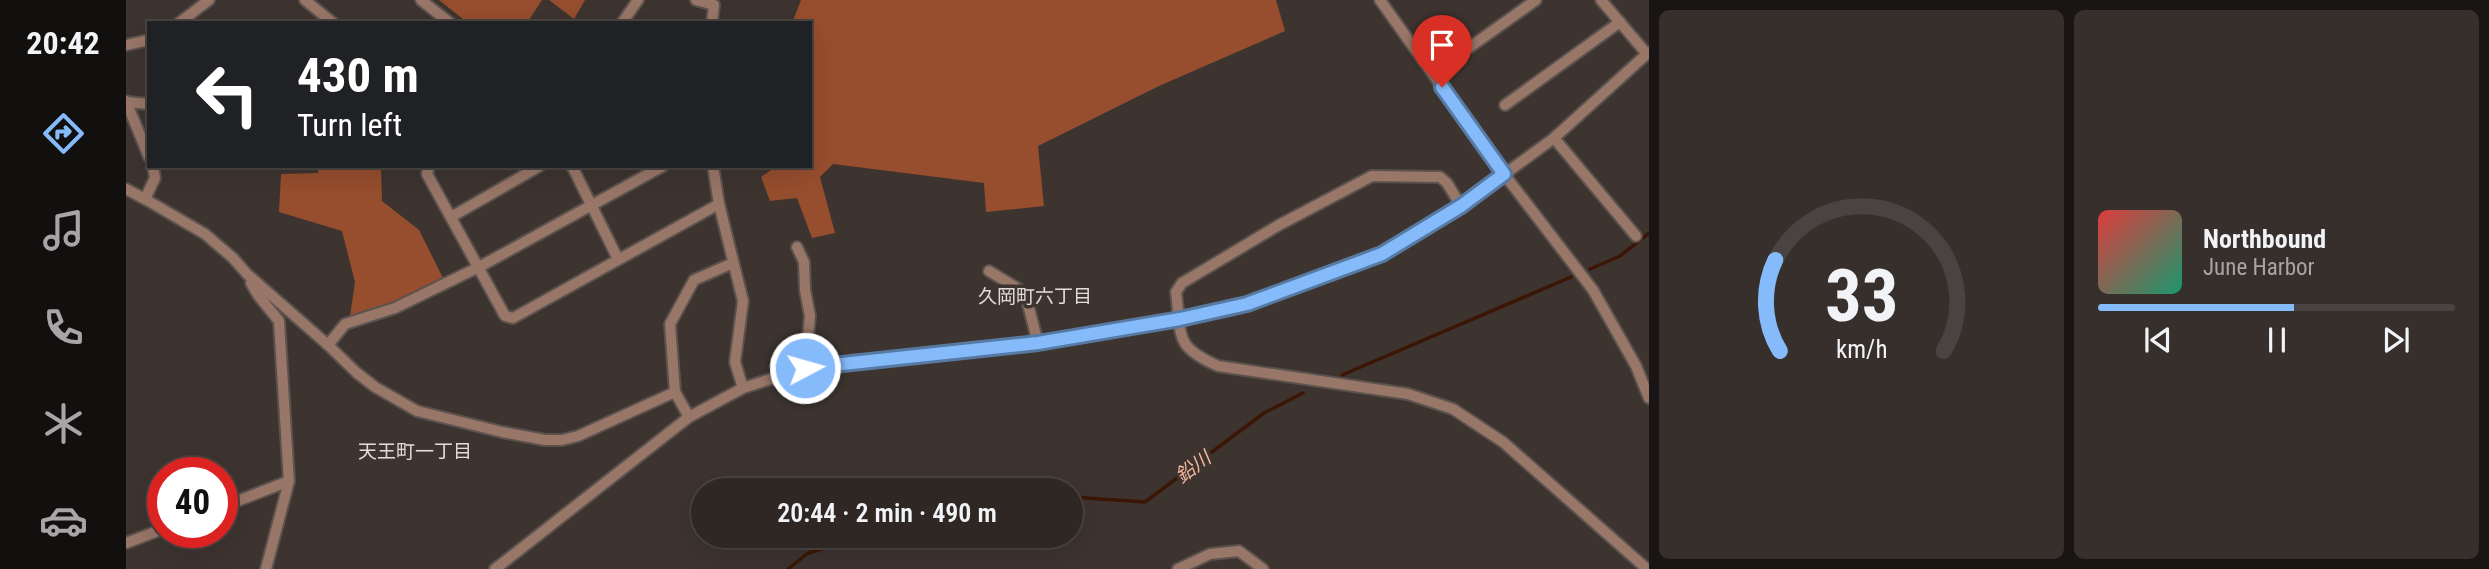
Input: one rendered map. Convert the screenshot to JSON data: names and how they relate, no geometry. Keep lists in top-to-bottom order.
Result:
{
  "districts": ["久岡町六丁目", "天王町一丁目"],
  "water": ["鉛川"],
  "page": {
    "tabs": "20:42",
    "turn": ["430 m", "Turn left"],
    "song": ["Northbound", "June Harbor"],
    "limit": "40",
    "trip": "20:44 · 2 min · 490 m",
    "gauge": ["33", "km/h"]
  }
}
